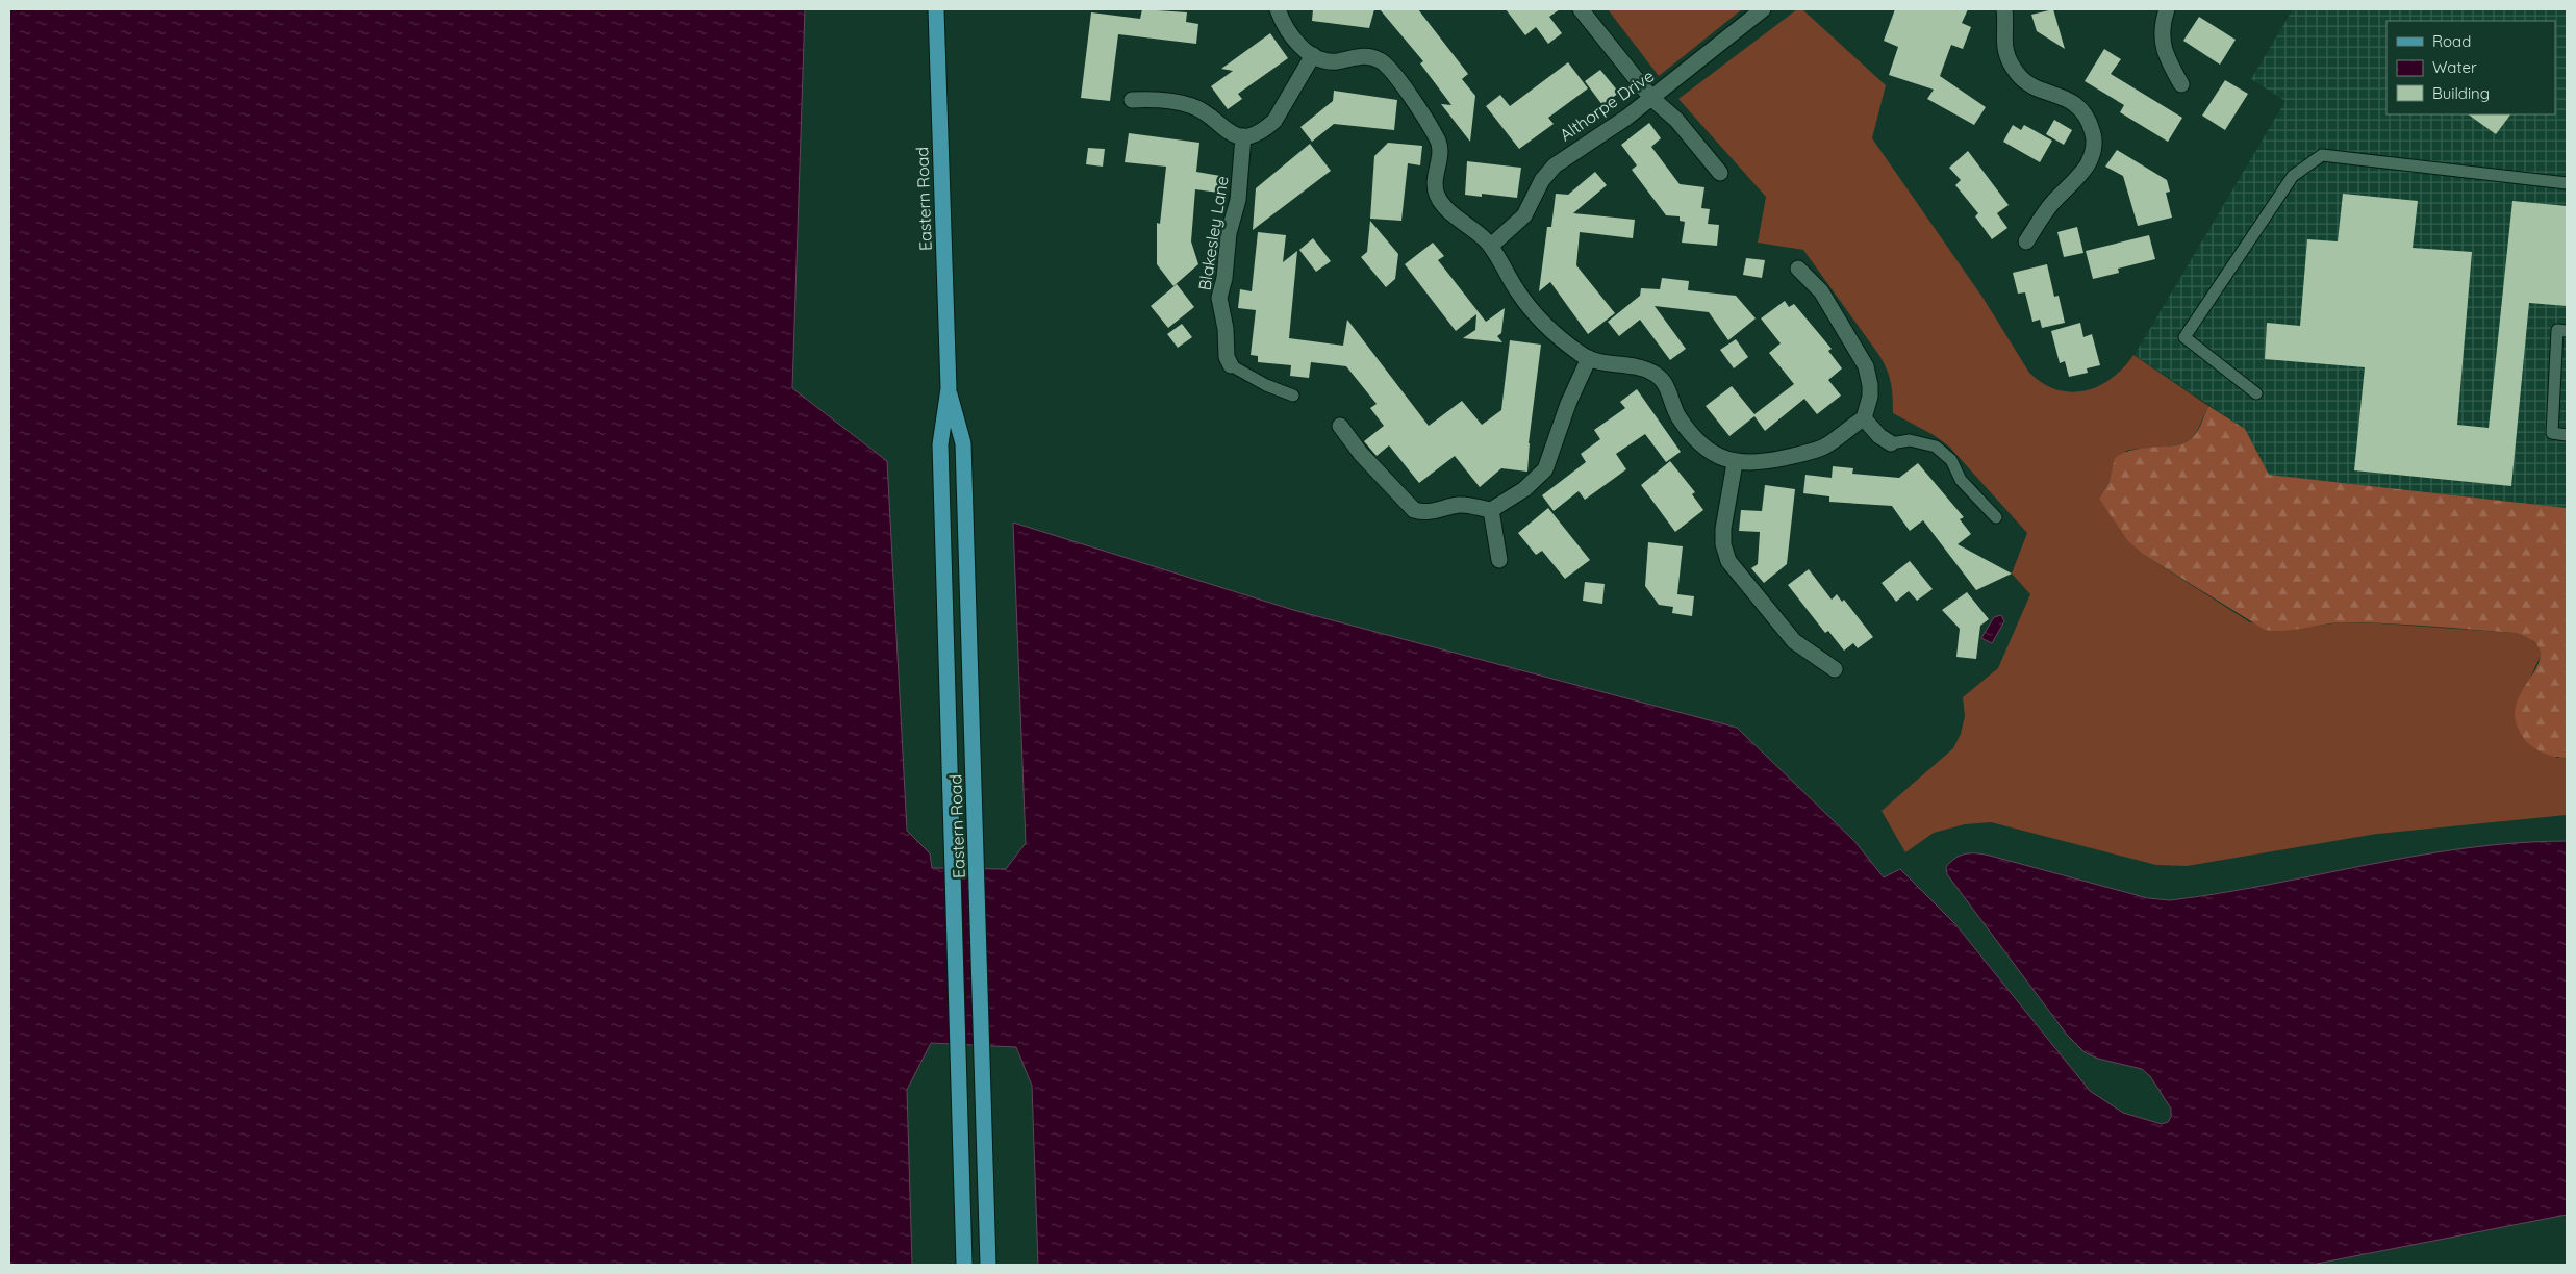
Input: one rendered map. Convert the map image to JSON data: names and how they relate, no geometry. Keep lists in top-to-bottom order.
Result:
{
  "streets": {
    "main road": ["Eastern Road"],
    "street": ["Althorpe Drive", "Blakesley Lane"]
  },
  "legend": ["Road", "Water", "Building"]
}
